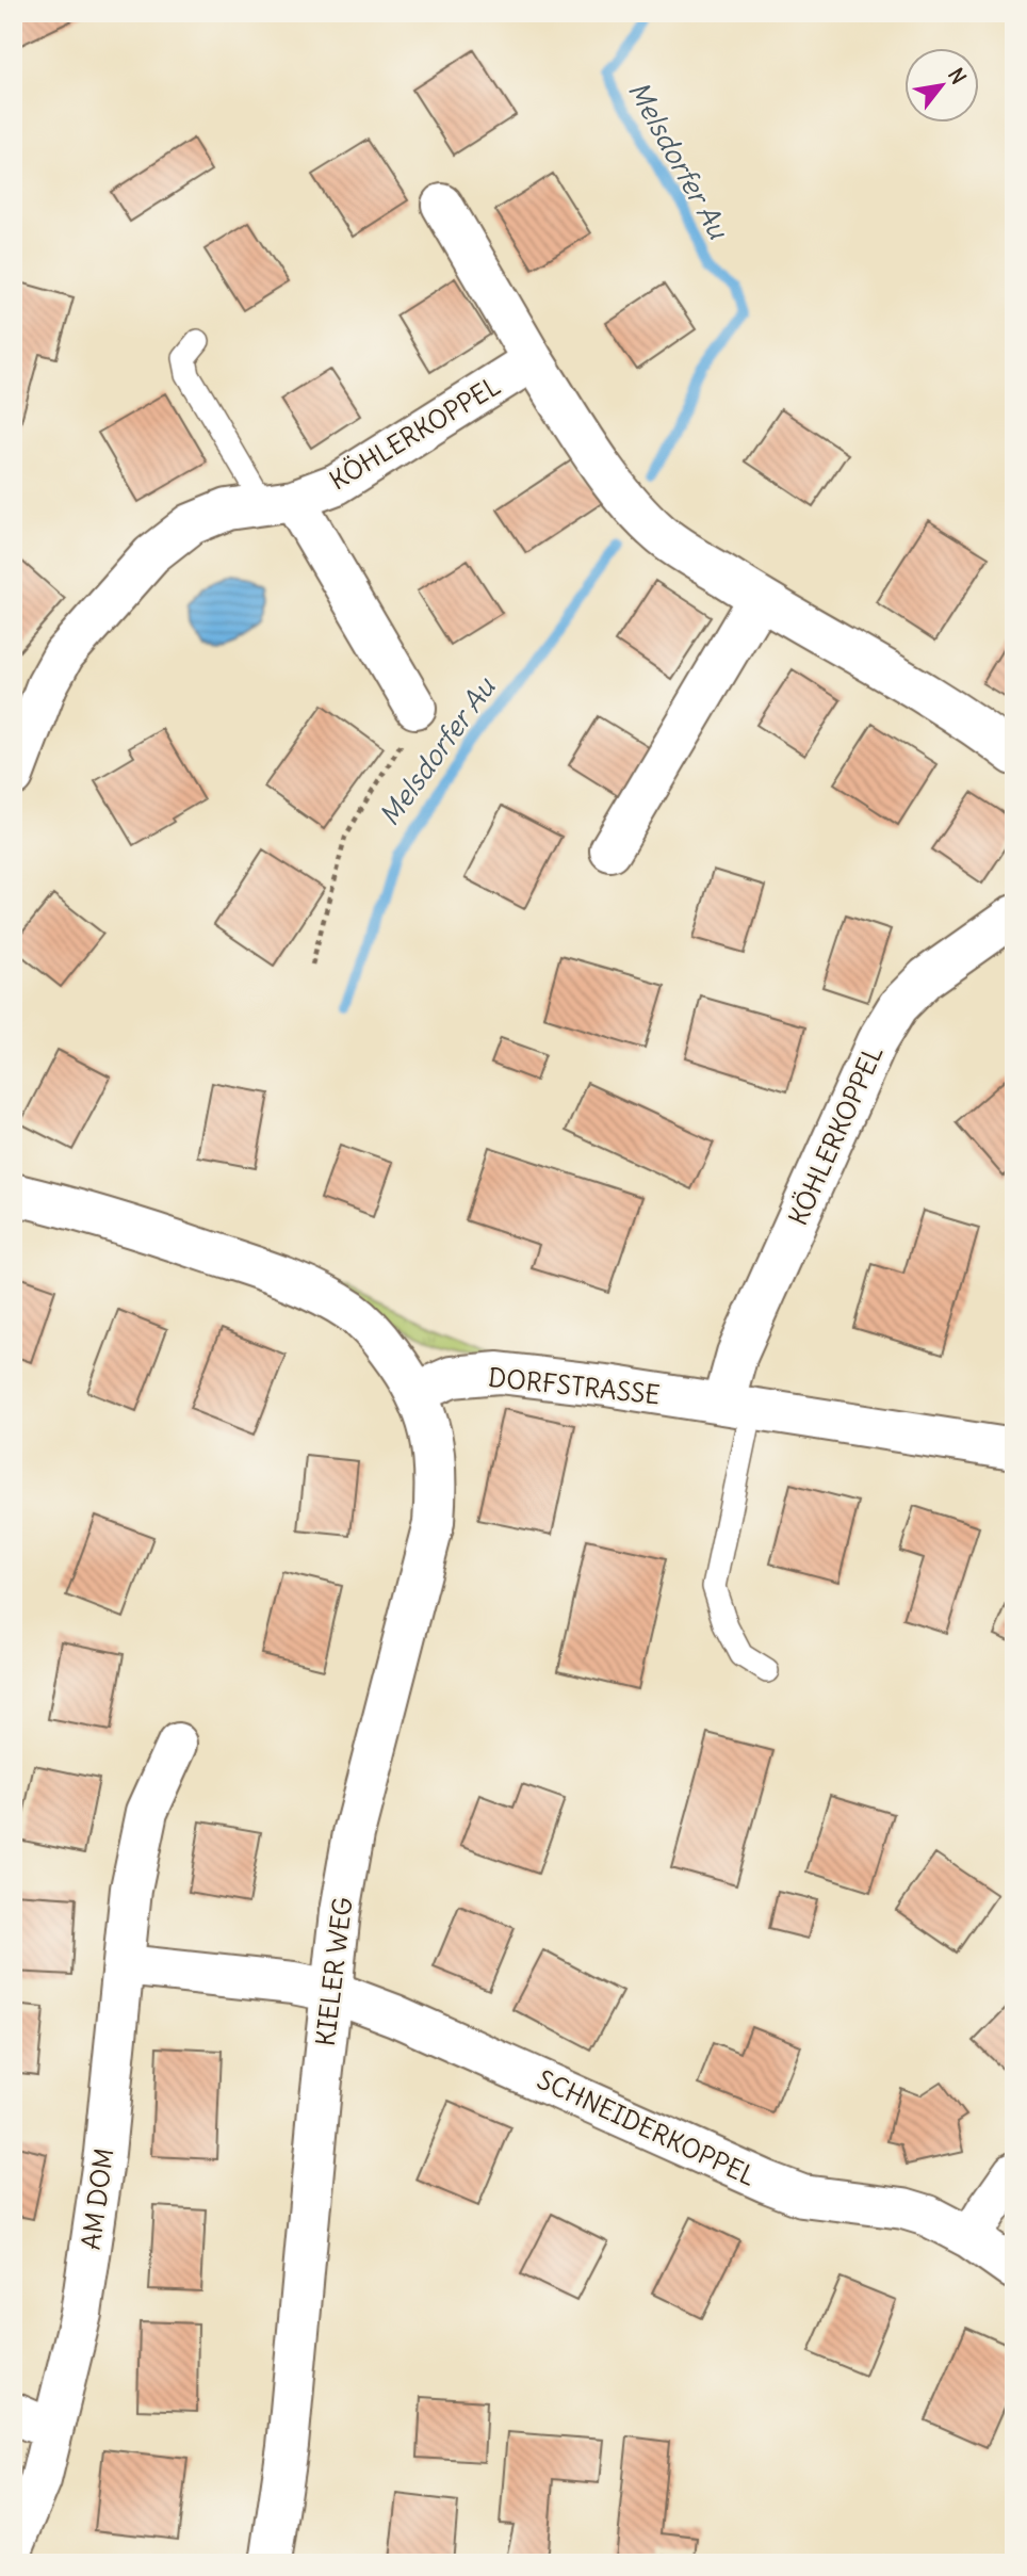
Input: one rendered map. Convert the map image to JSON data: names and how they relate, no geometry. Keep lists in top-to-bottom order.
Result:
{
  "streets": {
    "street": [
      "KÖHLERKOPPEL",
      "DORFSTRASSE",
      "KIELER WEG",
      "SCHNEIDERKOPPEL",
      "AM DOM"
    ]
  },
  "crossings": [
    ["KÖHLERKOPPEL", "DORFSTRASSE"],
    ["DORFSTRASSE", "KIELER WEG"],
    ["KIELER WEG", "SCHNEIDERKOPPEL"]
  ],
  "water": ["Melsdorfer Au"],
  "north": "top right"
}
